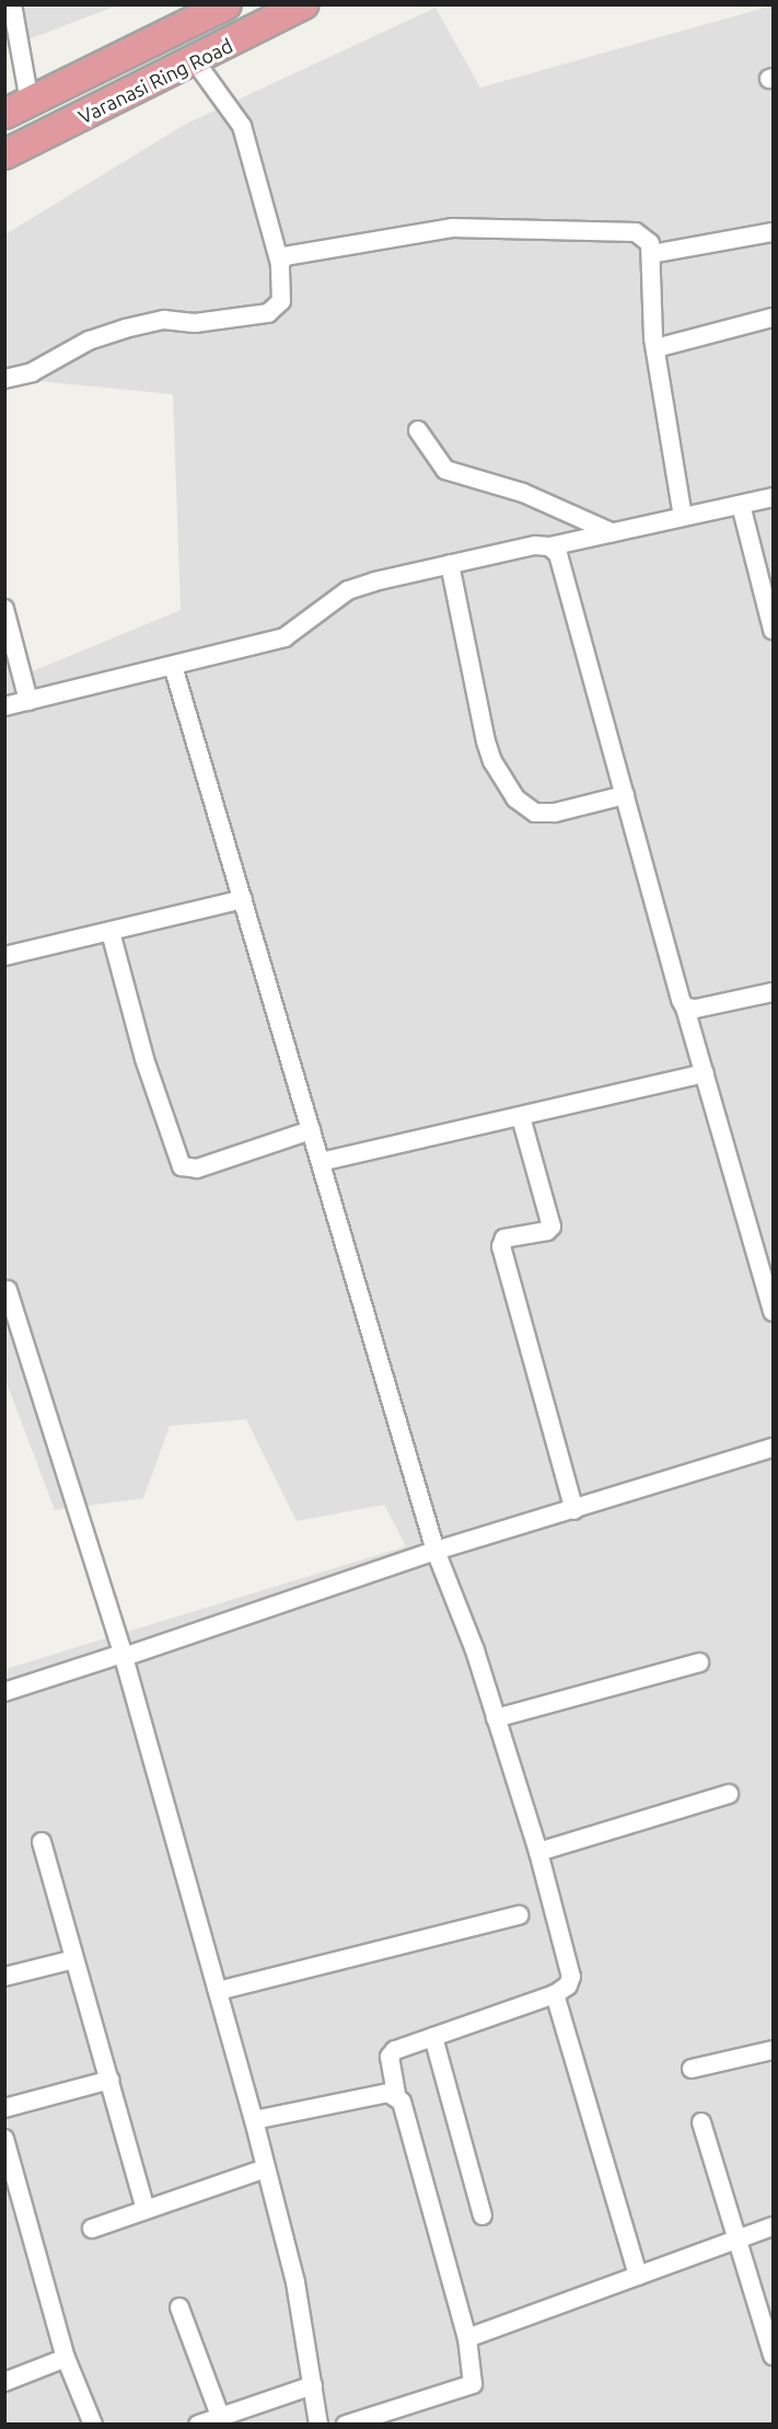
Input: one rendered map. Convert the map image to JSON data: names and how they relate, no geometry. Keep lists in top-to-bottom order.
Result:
{
  "streets": {
    "highway": ["Varanasi Ring Road"]
  }
}
